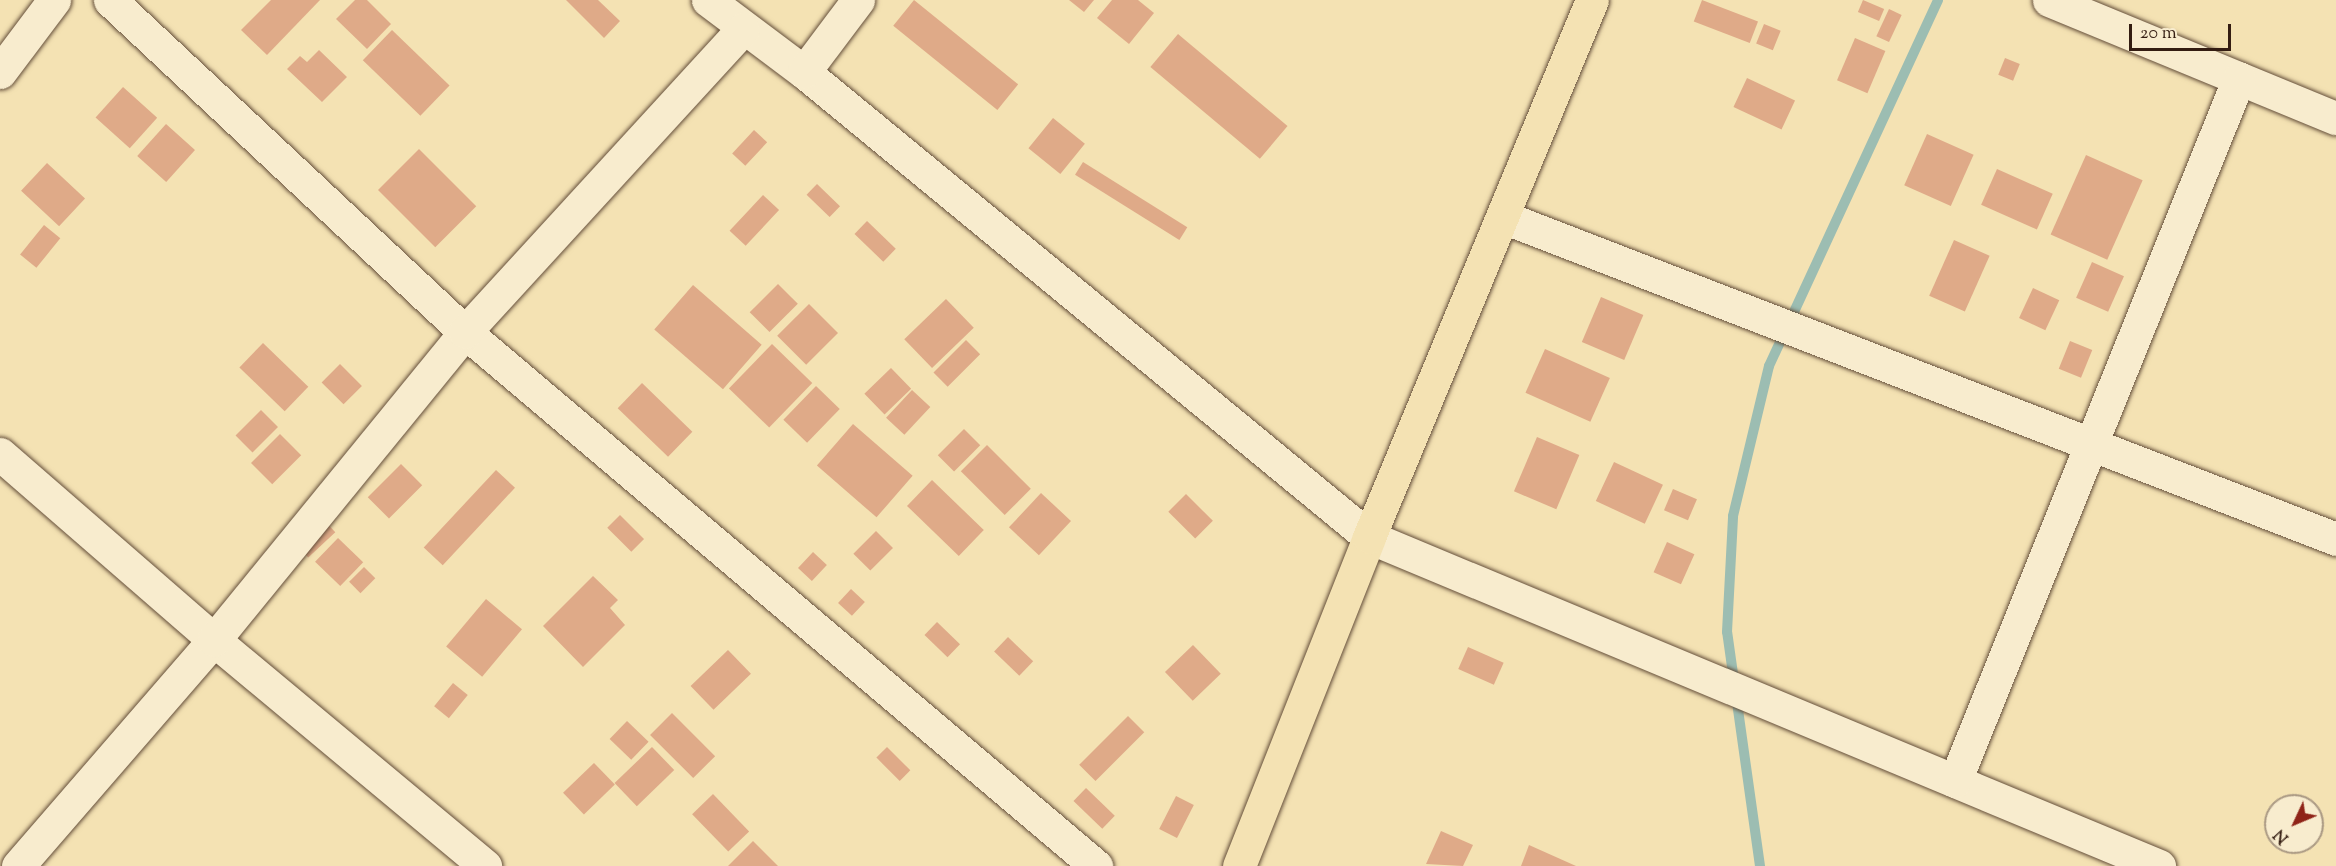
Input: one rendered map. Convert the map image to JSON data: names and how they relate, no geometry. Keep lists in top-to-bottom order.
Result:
{
  "scale_bar": "20 m",
  "north": "bottom left"
}
